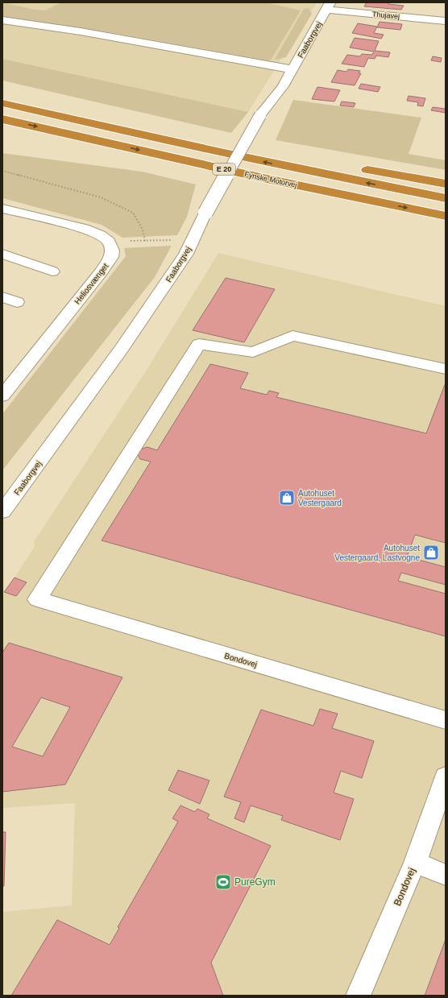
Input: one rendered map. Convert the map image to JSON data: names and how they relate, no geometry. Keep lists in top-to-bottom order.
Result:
{
  "streets": {
    "highway": ["E 20", "Fynske Motorvej"],
    "street": [
      "Thujavej",
      "Faaborgvej",
      "Heliosvænget",
      "Bondovej"
    ]
  },
  "crossings": [
    ["Thujavej", "Faaborgvej"]
  ],
  "places": {
    "shop": ["Autohuset Vestergaard", "Autohuset Vestergaard, Lastvogne"],
    "sports": ["PureGym"]
  }
}
